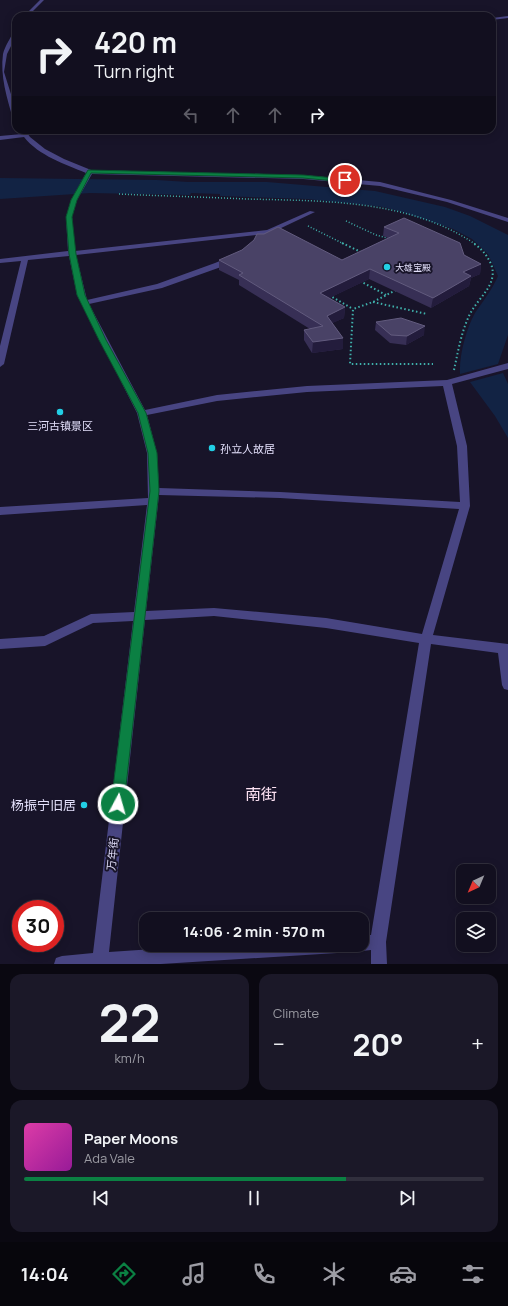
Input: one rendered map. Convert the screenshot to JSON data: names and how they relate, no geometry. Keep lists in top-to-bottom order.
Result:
{
  "streets": {
    "street": ["万年街"]
  },
  "districts": ["南街"],
  "places": [
    "大雄宝殿",
    "三河古镇景区",
    "孙立人故居",
    "杨振宁旧居"
  ],
  "north": "bottom left",
  "page": {
    "turn": ["420 m", "Turn right"],
    "limit": "30",
    "trip": "14:06 · 2 min · 570 m",
    "tile": [
      ["22", "km/h"],
      "Climate"
    ],
    "heat": ["−", "20°", "+"],
    "song": ["Paper Moons", "Ada Vale"],
    "tabs": "14:04"
  }
}
